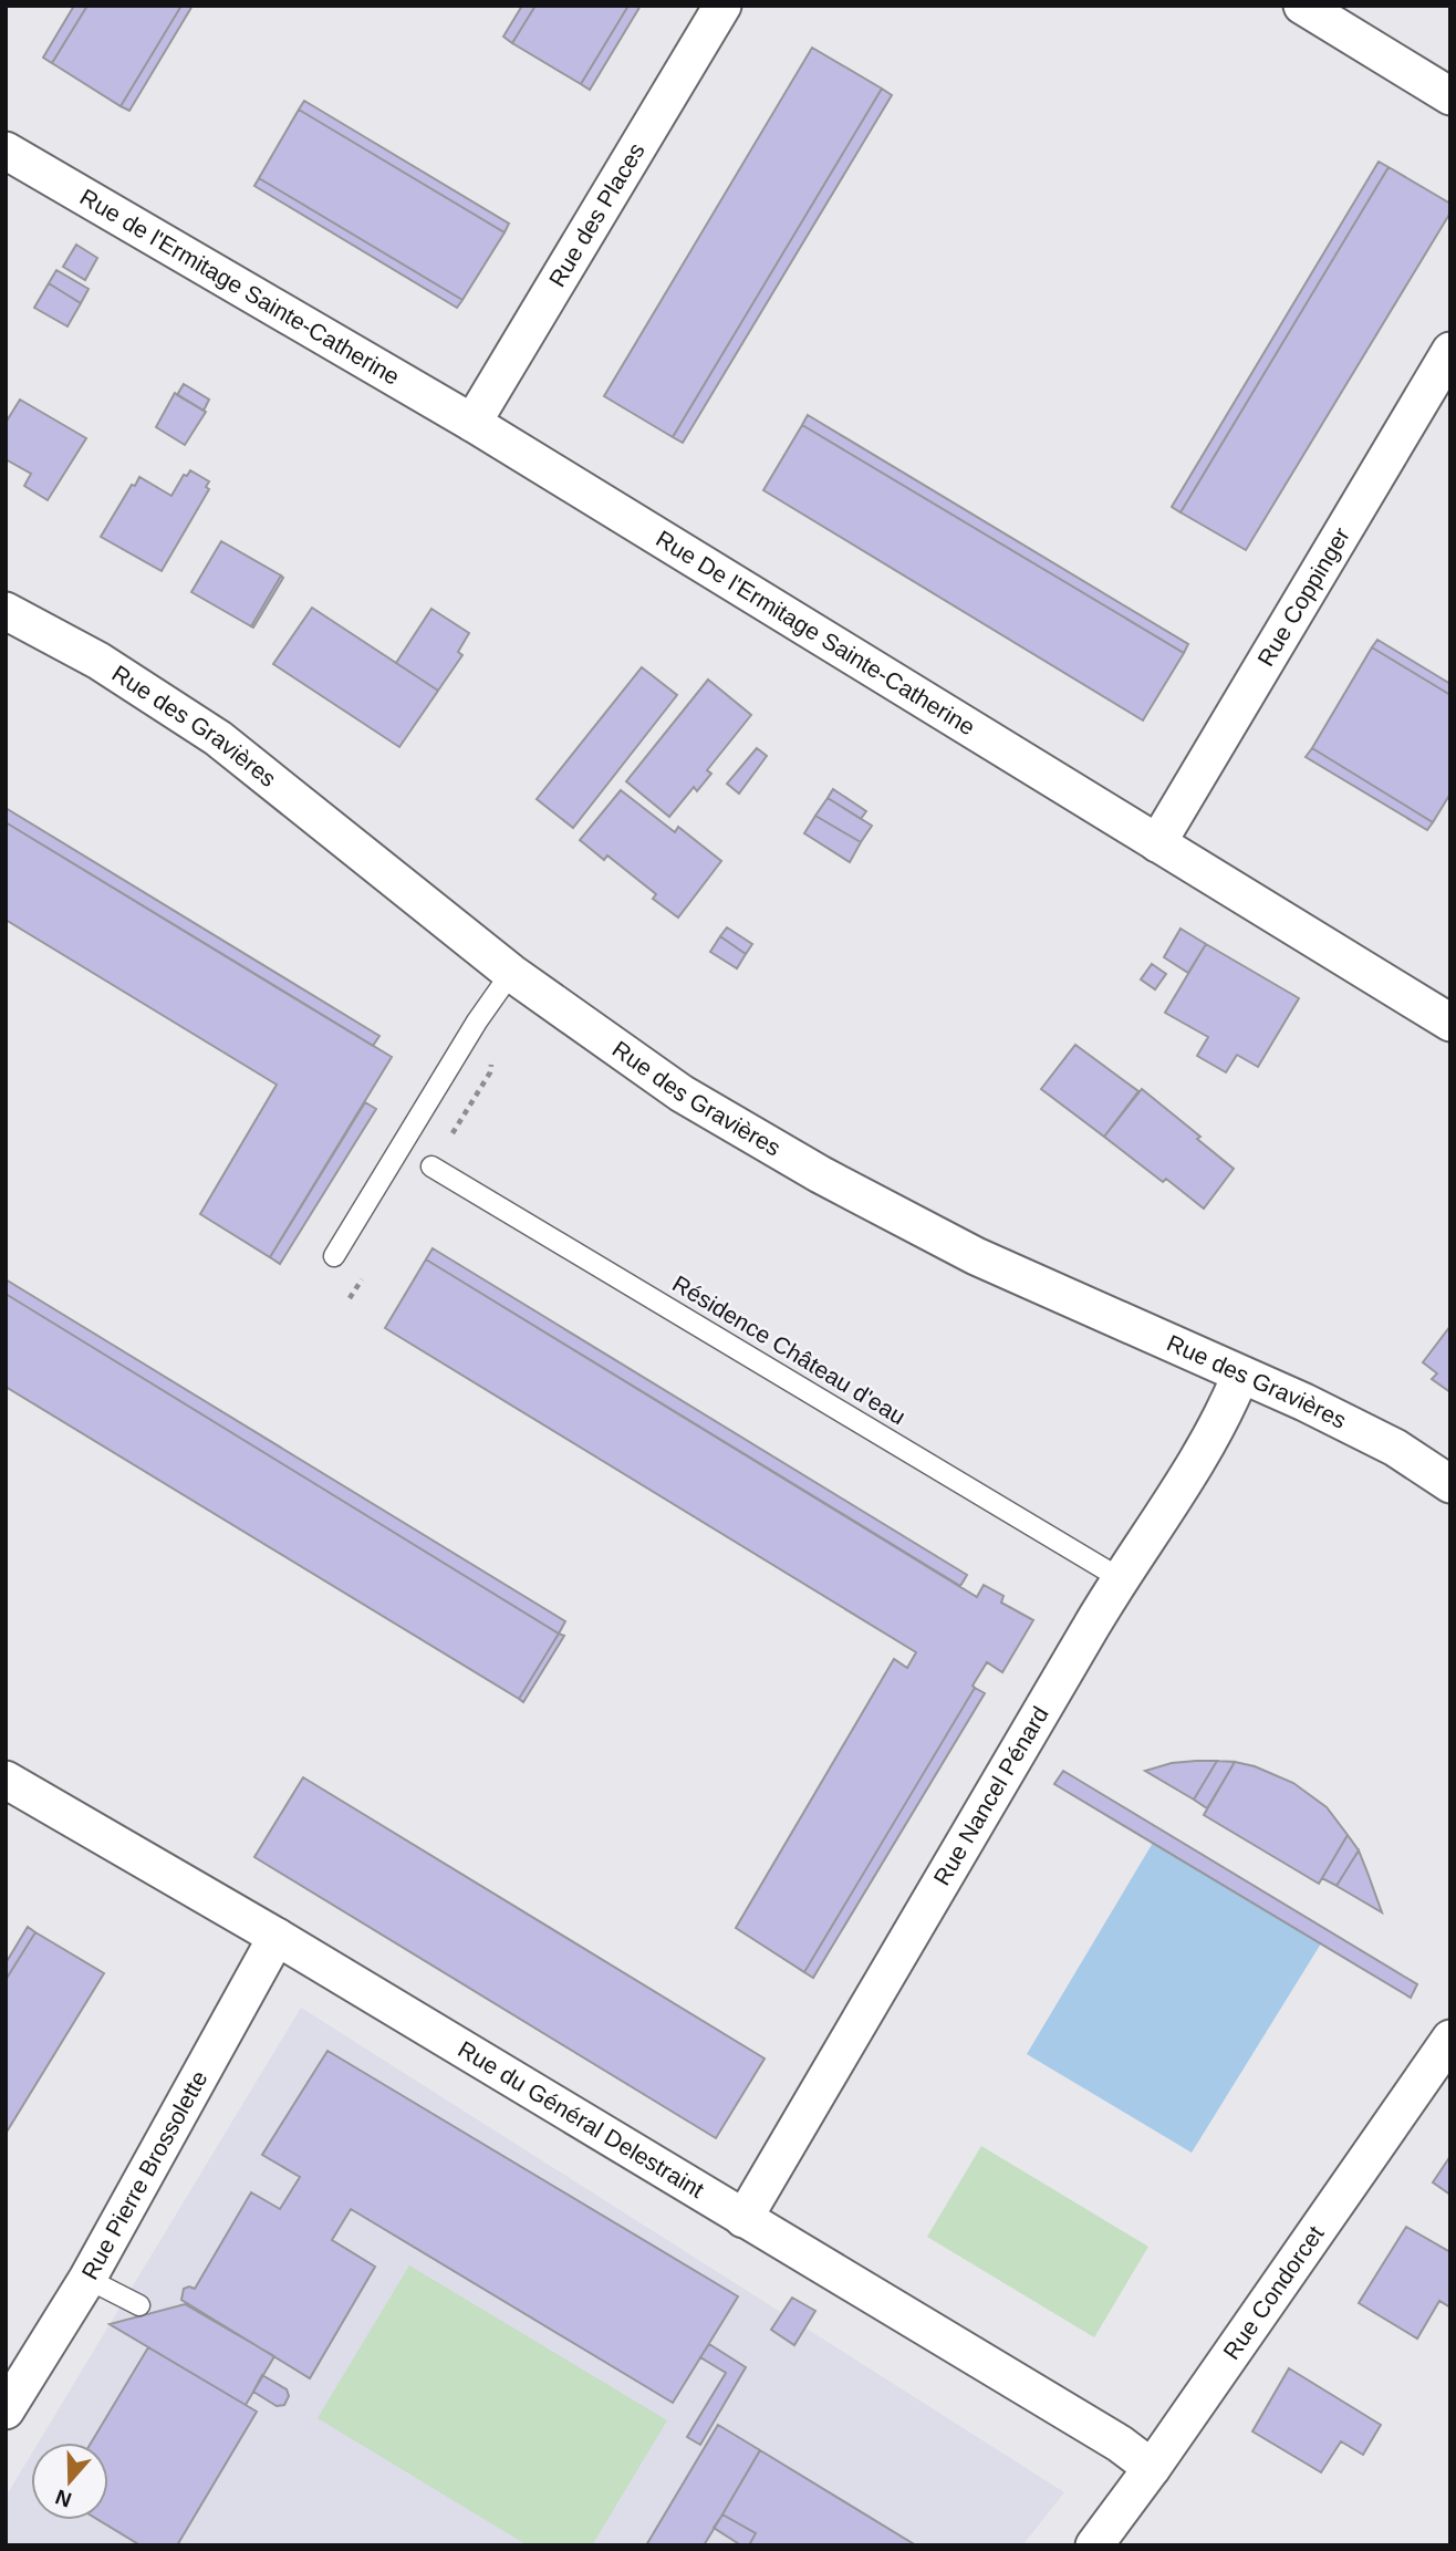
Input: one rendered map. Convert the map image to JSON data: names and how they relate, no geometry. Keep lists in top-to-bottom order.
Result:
{
  "streets": {
    "street": [
      "Rue des Places",
      "Rue de l'Ermitage Sainte-Catherine",
      "Rue Coppinger",
      "Rue De l'Ermitage Sainte-Catherine",
      "Rue des Gravières",
      "Rue Nancel Pénard",
      "Rue du Général Delestraint",
      "Rue Pierre Brossolette",
      "Rue Condorcet"
    ],
    "lane": ["Résidence Château d'eau"]
  },
  "crossings": [
    ["Rue des Places", "Rue de l'Ermitage Sainte-Catherine"],
    ["Rue des Places", "Rue De l'Ermitage Sainte-Catherine"],
    ["Rue de l'Ermitage Sainte-Catherine", "Rue De l'Ermitage Sainte-Catherine"],
    ["Rue Coppinger", "Rue De l'Ermitage Sainte-Catherine"],
    ["Rue des Gravières", "Rue Nancel Pénard"],
    ["Résidence Château d'eau", "Rue Nancel Pénard"],
    ["Rue Nancel Pénard", "Rue du Général Delestraint"],
    ["Rue du Général Delestraint", "Rue Pierre Brossolette"],
    ["Rue du Général Delestraint", "Rue Condorcet"]
  ],
  "north": "bottom"
}
